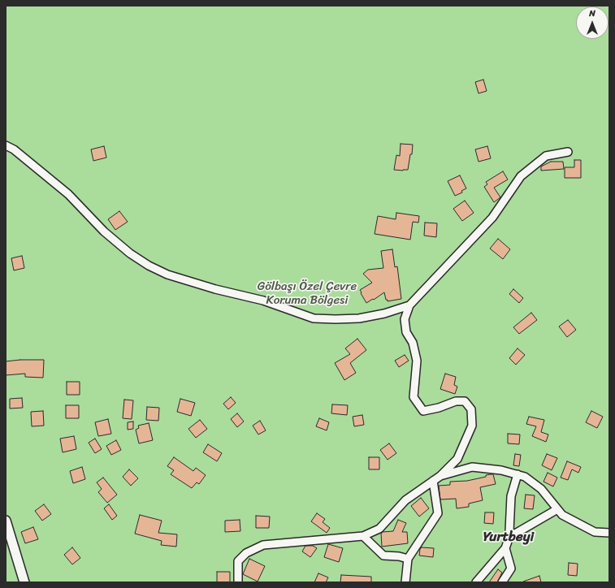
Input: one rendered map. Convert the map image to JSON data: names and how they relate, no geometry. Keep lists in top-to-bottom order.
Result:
{
  "districts": ["Yurtbeyi"],
  "parks": ["Gölbaşı Özel Çevre Koruma Bölgesi"],
  "north": "top"
}
